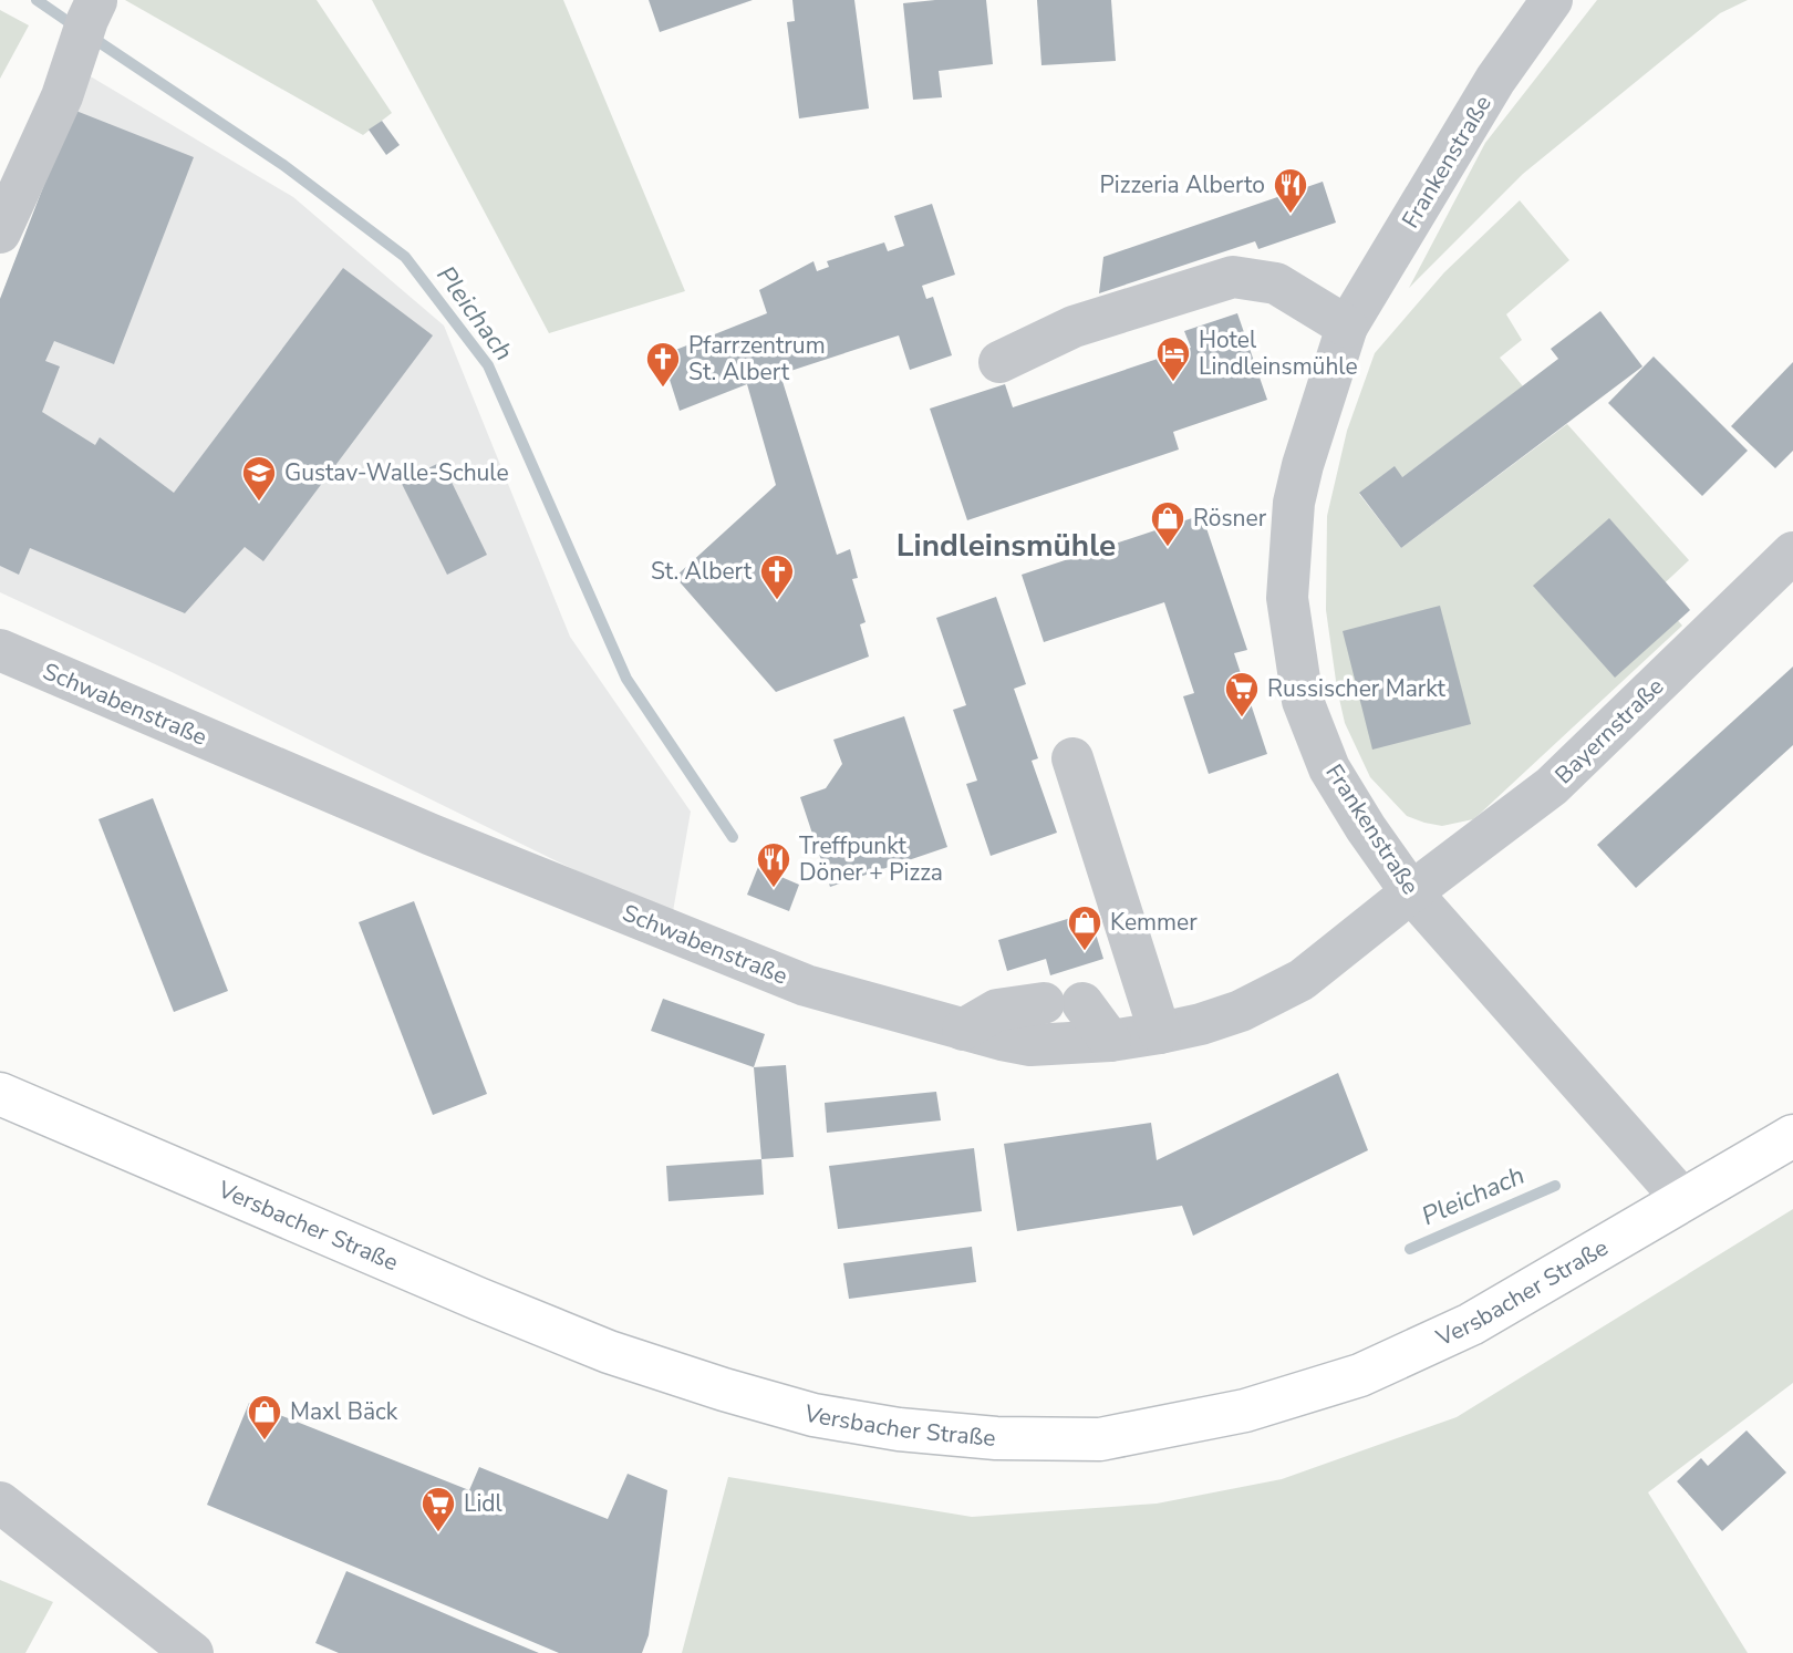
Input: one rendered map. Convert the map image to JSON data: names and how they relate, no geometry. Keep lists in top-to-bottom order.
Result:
{
  "streets": {
    "main road": ["Versbacher Straße"],
    "street": ["Frankenstraße", "Schwabenstraße", "Bayernstraße"]
  },
  "crossings": [
    ["Frankenstraße", "Schwabenstraße"],
    ["Frankenstraße", "Bayernstraße"],
    ["Frankenstraße", "Versbacher Straße"],
    ["Schwabenstraße", "Bayernstraße"]
  ],
  "districts": ["Lindleinsmühle"],
  "water": ["Pleichach"],
  "places": {
    "restaurant": ["Pizzeria Alberto", "Treffpunkt Döner + Pizza"],
    "hotel": ["Hotel Lindleinsmühle"],
    "church": ["Pfarrzentrum St. Albert", "St. Albert"],
    "school or university": ["Gustav-Walle-Schule"],
    "shop": ["Rösner", "Kemmer", "Maxl Bäck"],
    "supermarket": ["Russischer Markt", "Lidl"]
  }
}
